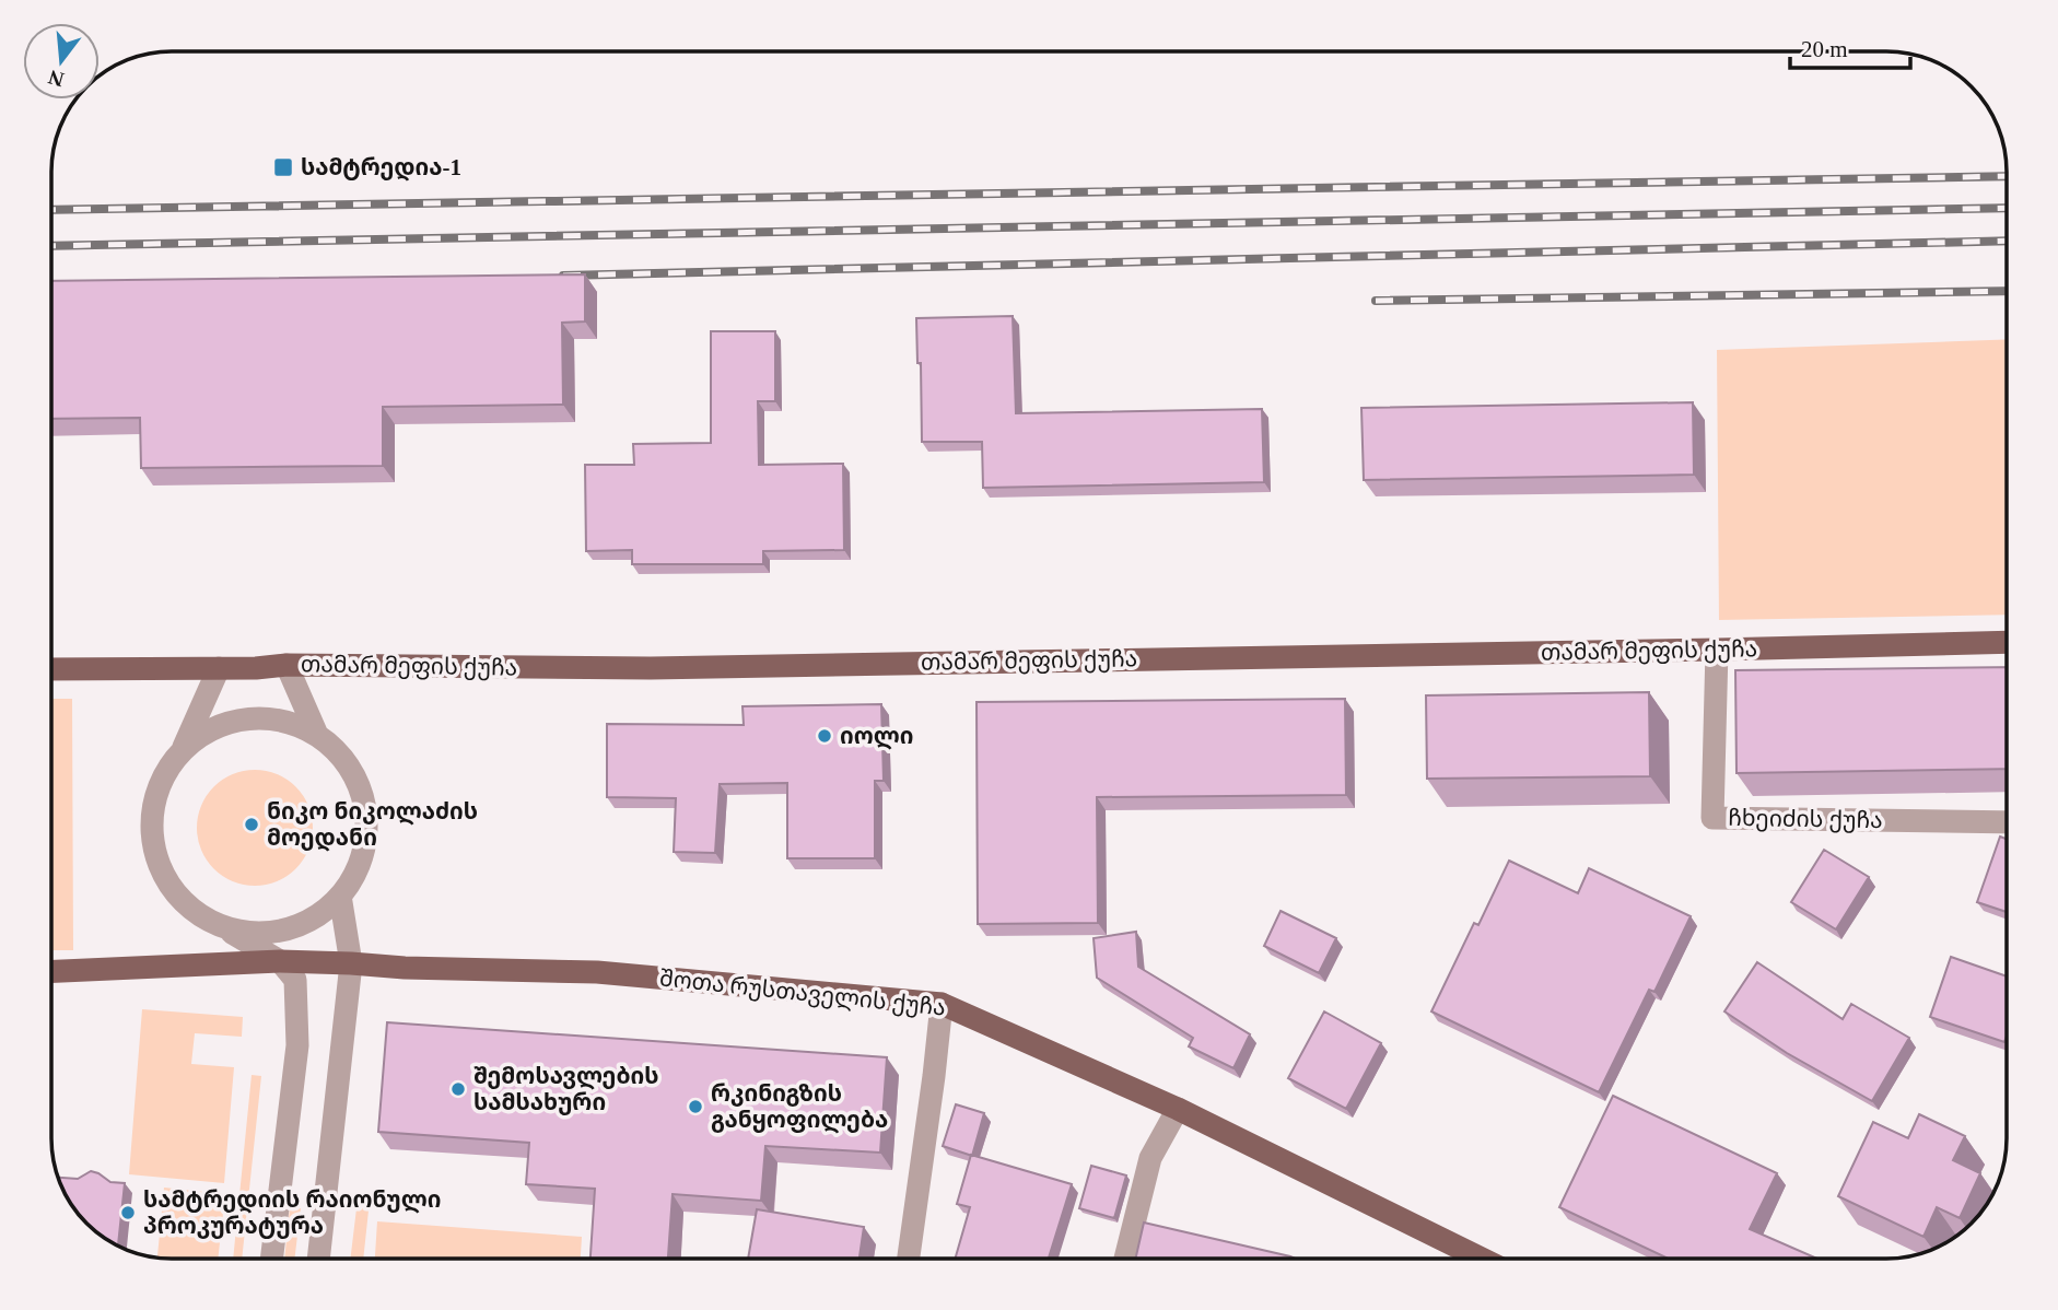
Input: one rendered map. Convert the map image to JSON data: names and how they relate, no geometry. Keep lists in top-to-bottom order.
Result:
{
  "streets": {
    "main road": ["თამარ მეფის ქუჩა", "შოთა რუსთაველის ქუჩა"],
    "street": ["ჩხეიძის ქუჩა"]
  },
  "crossings": [
    ["თამარ მეფის ქუჩა", "ჩხეიძის ქუჩა"]
  ],
  "places": {
    "transit": ["სამტრედია-1"],
    "other": [
      "იოლი",
      "ნიკო ნიკოლაძის მოედანი",
      "შემოსავლების სამსახური",
      "რკინიგზის განყოფილება",
      "სამტრედიის რაიონული პროკურატურა"
    ]
  },
  "scale_bar": "20 m",
  "north": "bottom"
}
